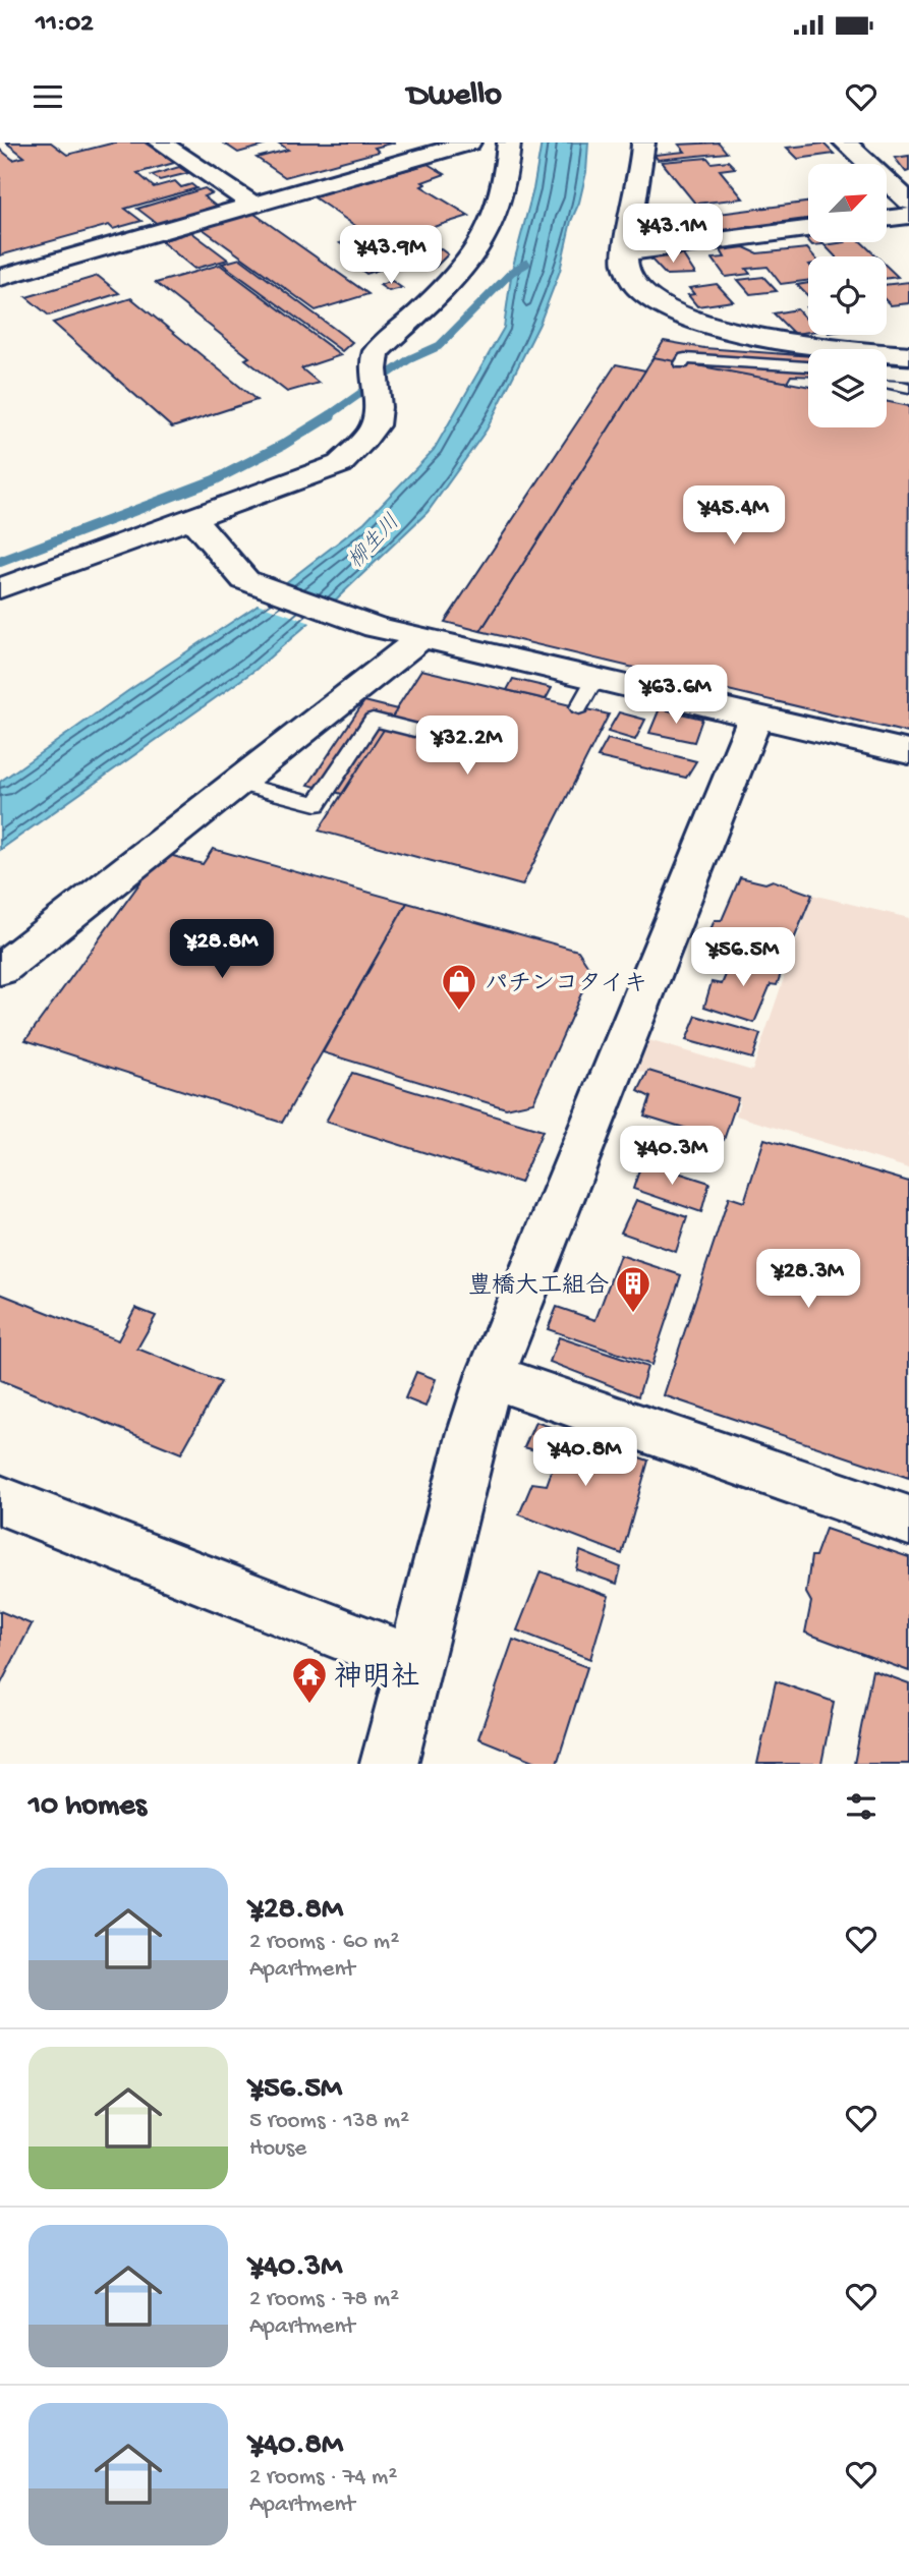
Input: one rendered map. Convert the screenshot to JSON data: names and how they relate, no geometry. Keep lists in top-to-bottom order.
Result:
{
  "water": ["柳生川"],
  "places": {
    "shop": ["パチンコタイキ"],
    "building": ["豊橋大工組合"],
    "temple": ["神明社"]
  },
  "north": "top right",
  "page": {
    "status": "11:02",
    "header": "Dwello",
    "price": [
      "¥43.1M",
      "¥43.9M",
      "¥45.4M",
      "¥63.6M",
      "¥32.2M",
      "¥28.8M",
      "¥56.5M",
      "¥40.3M",
      "¥28.3M",
      "¥40.8M"
    ],
    "heading": "10 homes",
    "list": [
      {
        "name": "¥28.8M",
        "note": "2 rooms · 60 m² · Apartment"
      },
      {
        "name": "¥56.5M",
        "note": "5 rooms · 138 m² · House"
      },
      {
        "name": "¥40.3M",
        "note": "2 rooms · 78 m² · Apartment"
      },
      {
        "name": "¥40.8M",
        "note": "2 rooms · 74 m² · Apartment"
      }
    ]
  }
}
